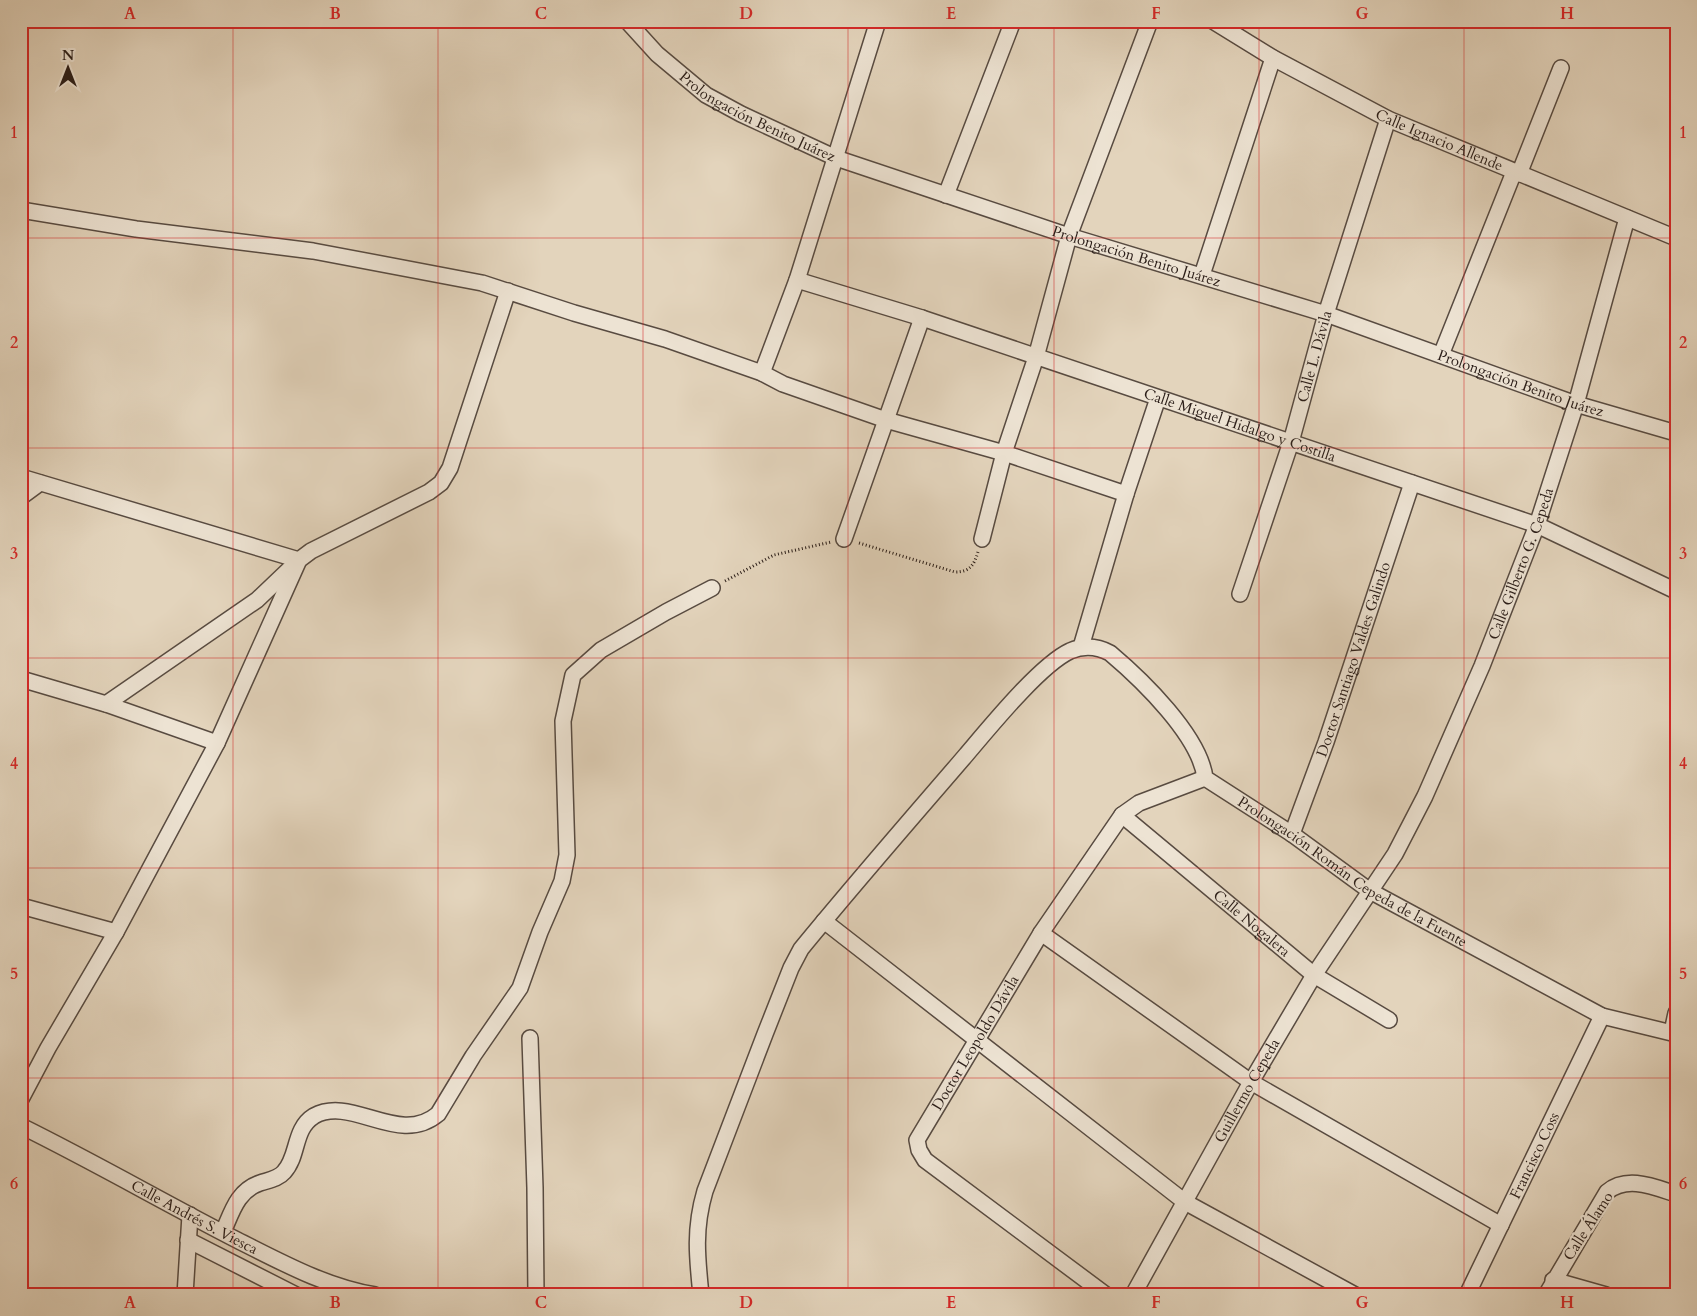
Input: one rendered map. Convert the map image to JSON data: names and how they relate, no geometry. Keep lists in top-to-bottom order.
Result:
{
  "streets": {
    "street": [
      "Prolongación Benito Juárez",
      "Calle Ignacio Allende",
      "Calle L. Dávila",
      "Calle Miguel Hidalgo y Costilla",
      "Calle Gilberto G. Cepeda",
      "Doctor Santiago Valdes Galindo",
      "Prolongación Román Cepeda de la Fuente",
      "Calle Nogalera",
      "Doctor Leopoldo Dávila",
      "Guillermo Cepeda",
      "Francisco Coss",
      "Calle Andrés S. Viesca",
      "Calle Álamo"
    ]
  },
  "crossings": [
    ["Prolongación Benito Juárez", "Calle L. Dávila"],
    ["Prolongación Benito Juárez", "Calle Gilberto G. Cepeda"],
    ["Calle Ignacio Allende", "Calle L. Dávila"],
    ["Calle Ignacio Allende", "Calle Gilberto G. Cepeda"],
    ["Calle L. Dávila", "Calle Miguel Hidalgo y Costilla"],
    ["Calle Miguel Hidalgo y Costilla", "Calle Gilberto G. Cepeda"],
    ["Calle Miguel Hidalgo y Costilla", "Doctor Santiago Valdes Galindo"],
    ["Calle Gilberto G. Cepeda", "Prolongación Román Cepeda de la Fuente"],
    ["Calle Gilberto G. Cepeda", "Guillermo Cepeda"],
    ["Doctor Santiago Valdes Galindo", "Prolongación Román Cepeda de la Fuente"],
    ["Prolongación Román Cepeda de la Fuente", "Doctor Leopoldo Dávila"],
    ["Prolongación Román Cepeda de la Fuente", "Guillermo Cepeda"],
    ["Prolongación Román Cepeda de la Fuente", "Francisco Coss"],
    ["Calle Nogalera", "Doctor Leopoldo Dávila"],
    ["Calle Nogalera", "Guillermo Cepeda"]
  ],
  "north": "top",
  "grid": {
    "columns": [
      "A",
      "B",
      "C",
      "D",
      "E",
      "F",
      "G",
      "H"
    ],
    "rows": [
      "1",
      "2",
      "3",
      "4",
      "5",
      "6"
    ]
  }
}
